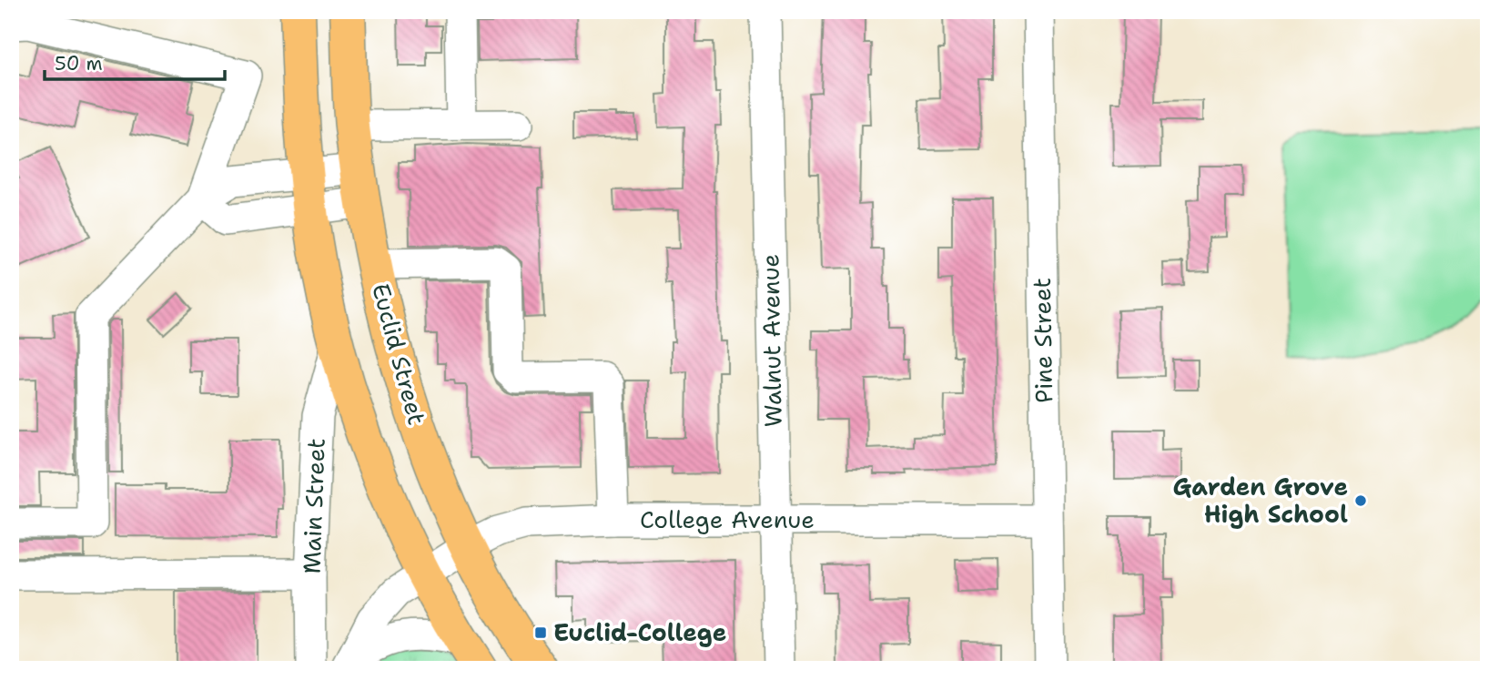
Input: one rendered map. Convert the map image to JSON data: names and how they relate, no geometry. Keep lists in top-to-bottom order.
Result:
{
  "streets": {
    "main road": ["Euclid Street"],
    "street": [
      "Walnut Avenue",
      "Pine Street",
      "Main Street",
      "College Avenue"
    ]
  },
  "crossings": [
    ["Walnut Avenue", "College Avenue"],
    ["Pine Street", "College Avenue"],
    ["Euclid Street", "College Avenue"]
  ],
  "places": {
    "other": ["Garden Grove High School"],
    "transit": ["Euclid-College"]
  },
  "scale_bar": "50 m"
}
